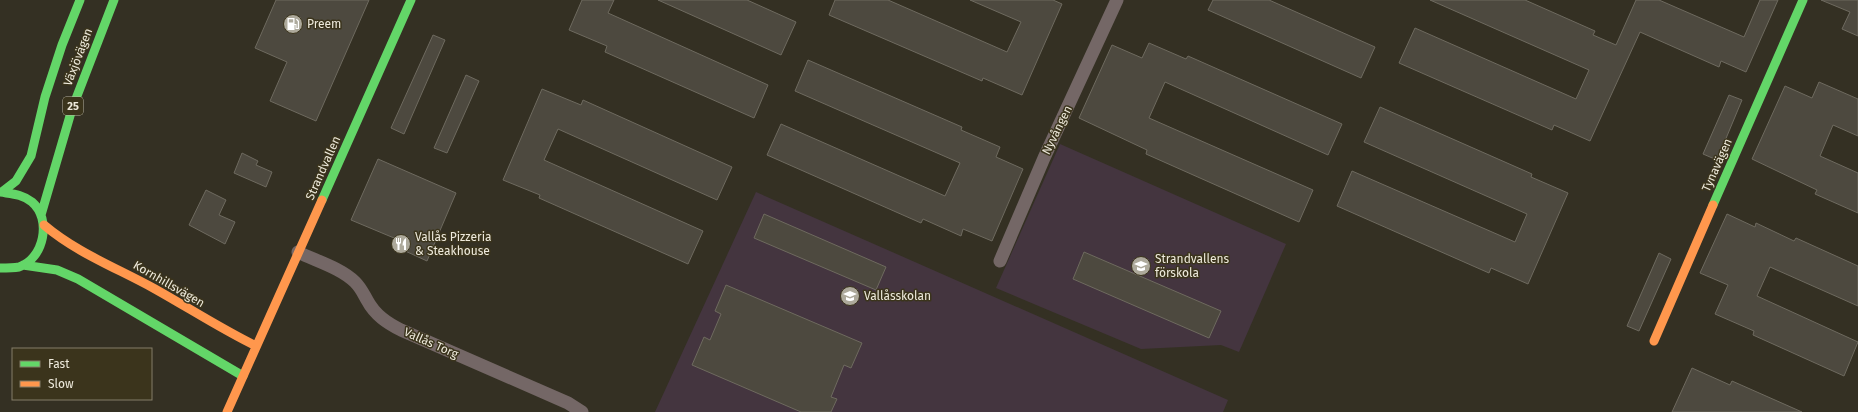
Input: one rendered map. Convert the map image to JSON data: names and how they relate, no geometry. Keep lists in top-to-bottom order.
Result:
{
  "streets": {
    "main road": [
      "Växjövägen",
      "25",
      "Tynavägen",
      "Strandvallen",
      "Kornhillsvägen"
    ],
    "street": ["Nyvången", "Vallås Torg"]
  },
  "crossings": [
    ["Växjövägen", "Kornhillsvägen"],
    ["Strandvallen", "Kornhillsvägen"],
    ["Strandvallen", "Vallås Torg"]
  ],
  "places": {
    "fuel station": ["Preem"],
    "restaurant": ["Vallås Pizzeria & Steakhouse"],
    "school or university": ["Strandvallens förskola", "Vallåsskolan"]
  },
  "legend": ["Fast", "Slow"]
}
